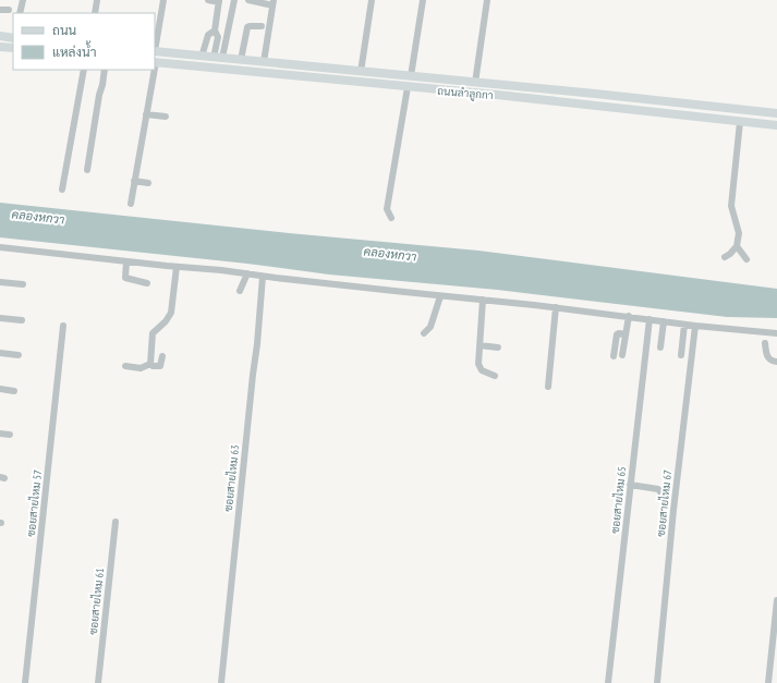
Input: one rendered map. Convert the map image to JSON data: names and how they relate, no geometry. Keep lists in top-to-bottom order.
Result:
{
  "streets": {
    "main road": ["ถนนลำลูกกา"],
    "street": [
      "ซอยสายไหม 63",
      "ซอยสายไหม 65",
      "ซอยสายไหม 57",
      "ซอยสายไหม 67",
      "ซอยสายไหม 61"
    ]
  },
  "water": ["คลองหกวา"],
  "legend": ["ถนน", "แหล่งน้ำ"]
}
